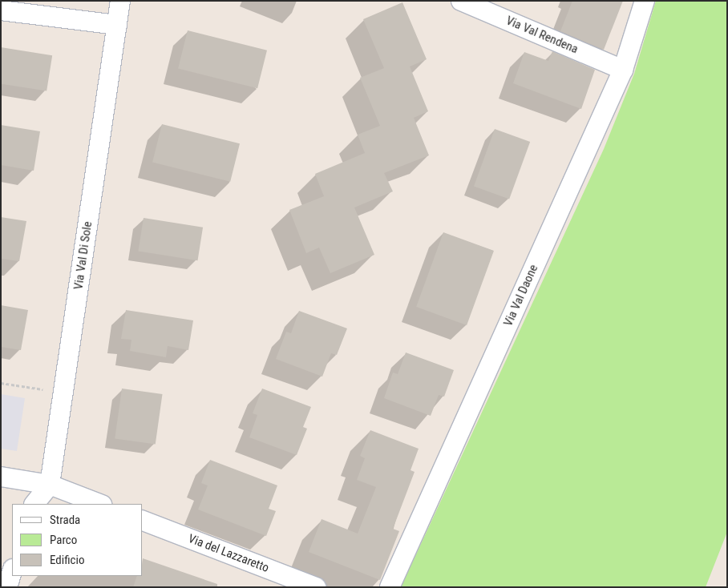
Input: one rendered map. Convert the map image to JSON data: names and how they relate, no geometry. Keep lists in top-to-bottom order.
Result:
{
  "streets": {
    "street": [
      "Via Val Rendena",
      "Via Val Di Sole",
      "Via Val Daone",
      "Via del Lazzaretto"
    ]
  },
  "crossings": [
    ["Via Val Rendena", "Via Val Daone"]
  ],
  "legend": ["Strada", "Parco", "Edificio"]
}
